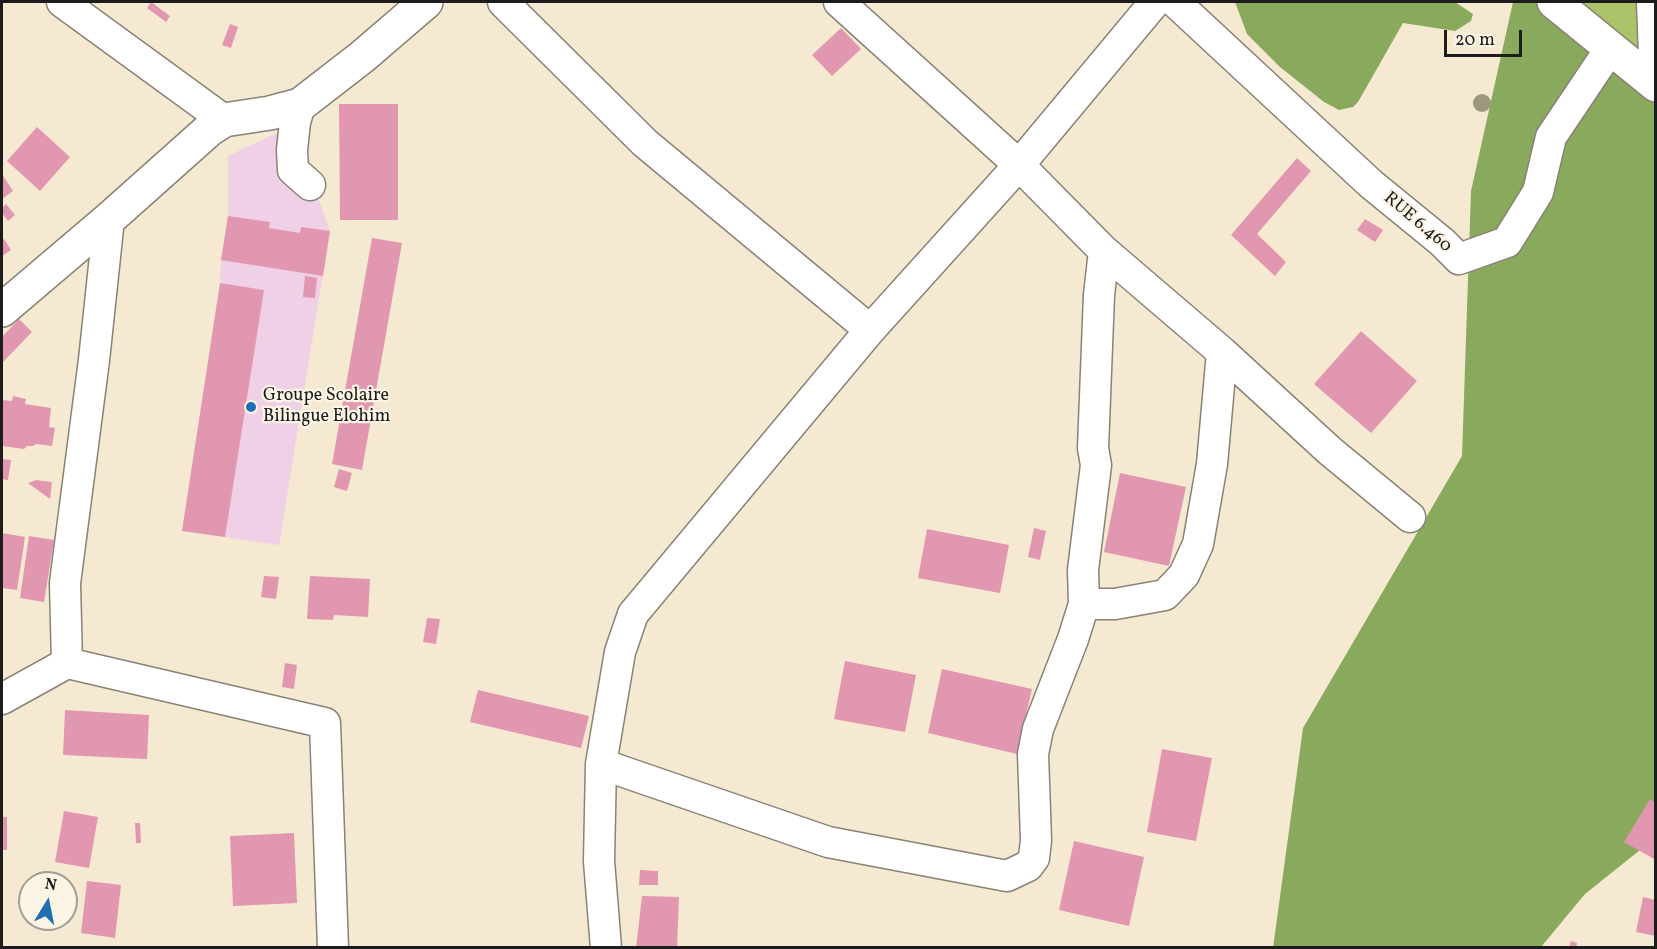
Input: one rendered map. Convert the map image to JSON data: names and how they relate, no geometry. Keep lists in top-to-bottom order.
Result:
{
  "streets": {
    "street": ["RUE 6.460"]
  },
  "places": ["Groupe Scolaire Bilingue Elohim"],
  "scale_bar": "20 m",
  "north": "top"
}
